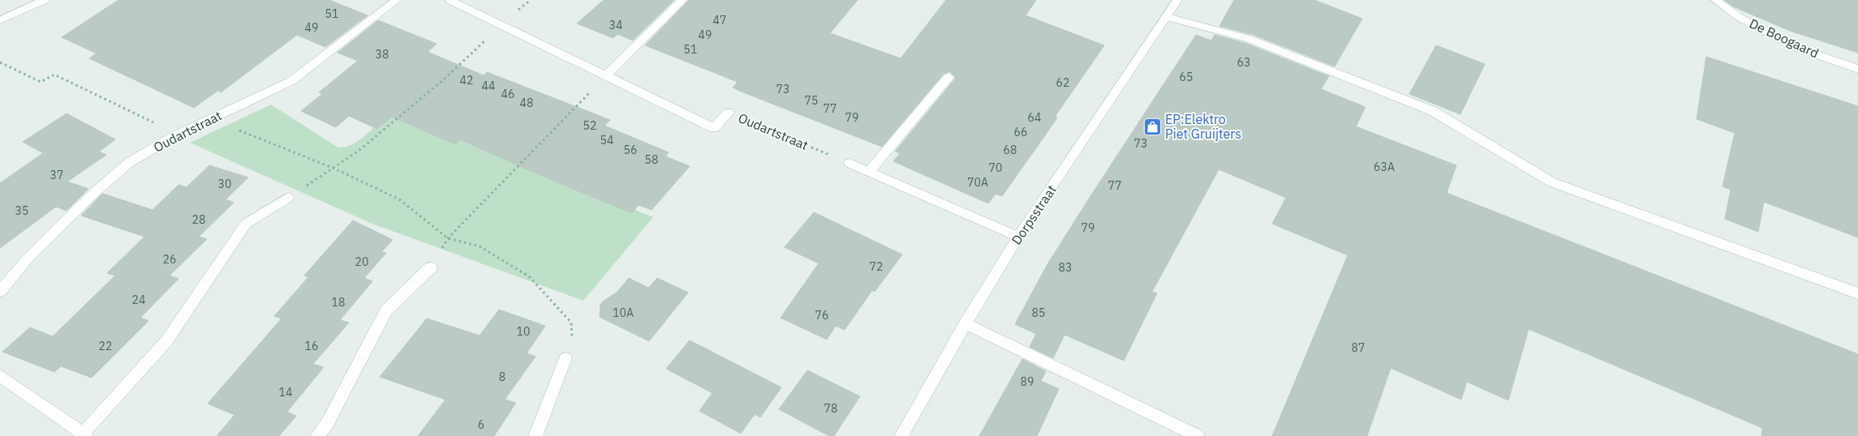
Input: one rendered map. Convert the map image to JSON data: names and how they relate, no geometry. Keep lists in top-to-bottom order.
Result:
{
  "streets": {
    "street": ["De Boogaard", "Oudartstraat", "Dorpsstraat"]
  },
  "places": {
    "shop": ["EP:Elektro Piet Gruijters"]
  },
  "house_numbers": [
    "51",
    "47",
    "34",
    "49",
    "49",
    "51",
    "38",
    "63",
    "65",
    "42",
    "62",
    "44",
    "73",
    "46",
    "75",
    "48",
    "77",
    "79",
    "64",
    "52",
    "66",
    "54",
    "73",
    "56",
    "68",
    "58",
    "63A",
    "70",
    "37",
    "70A",
    "30",
    "77",
    "35",
    "28",
    "79",
    "26",
    "20",
    "72",
    "83",
    "24",
    "18",
    "10A",
    "85",
    "76",
    "10",
    "22",
    "16",
    "87",
    "8",
    "89",
    "14",
    "78",
    "6"
  ]
}
